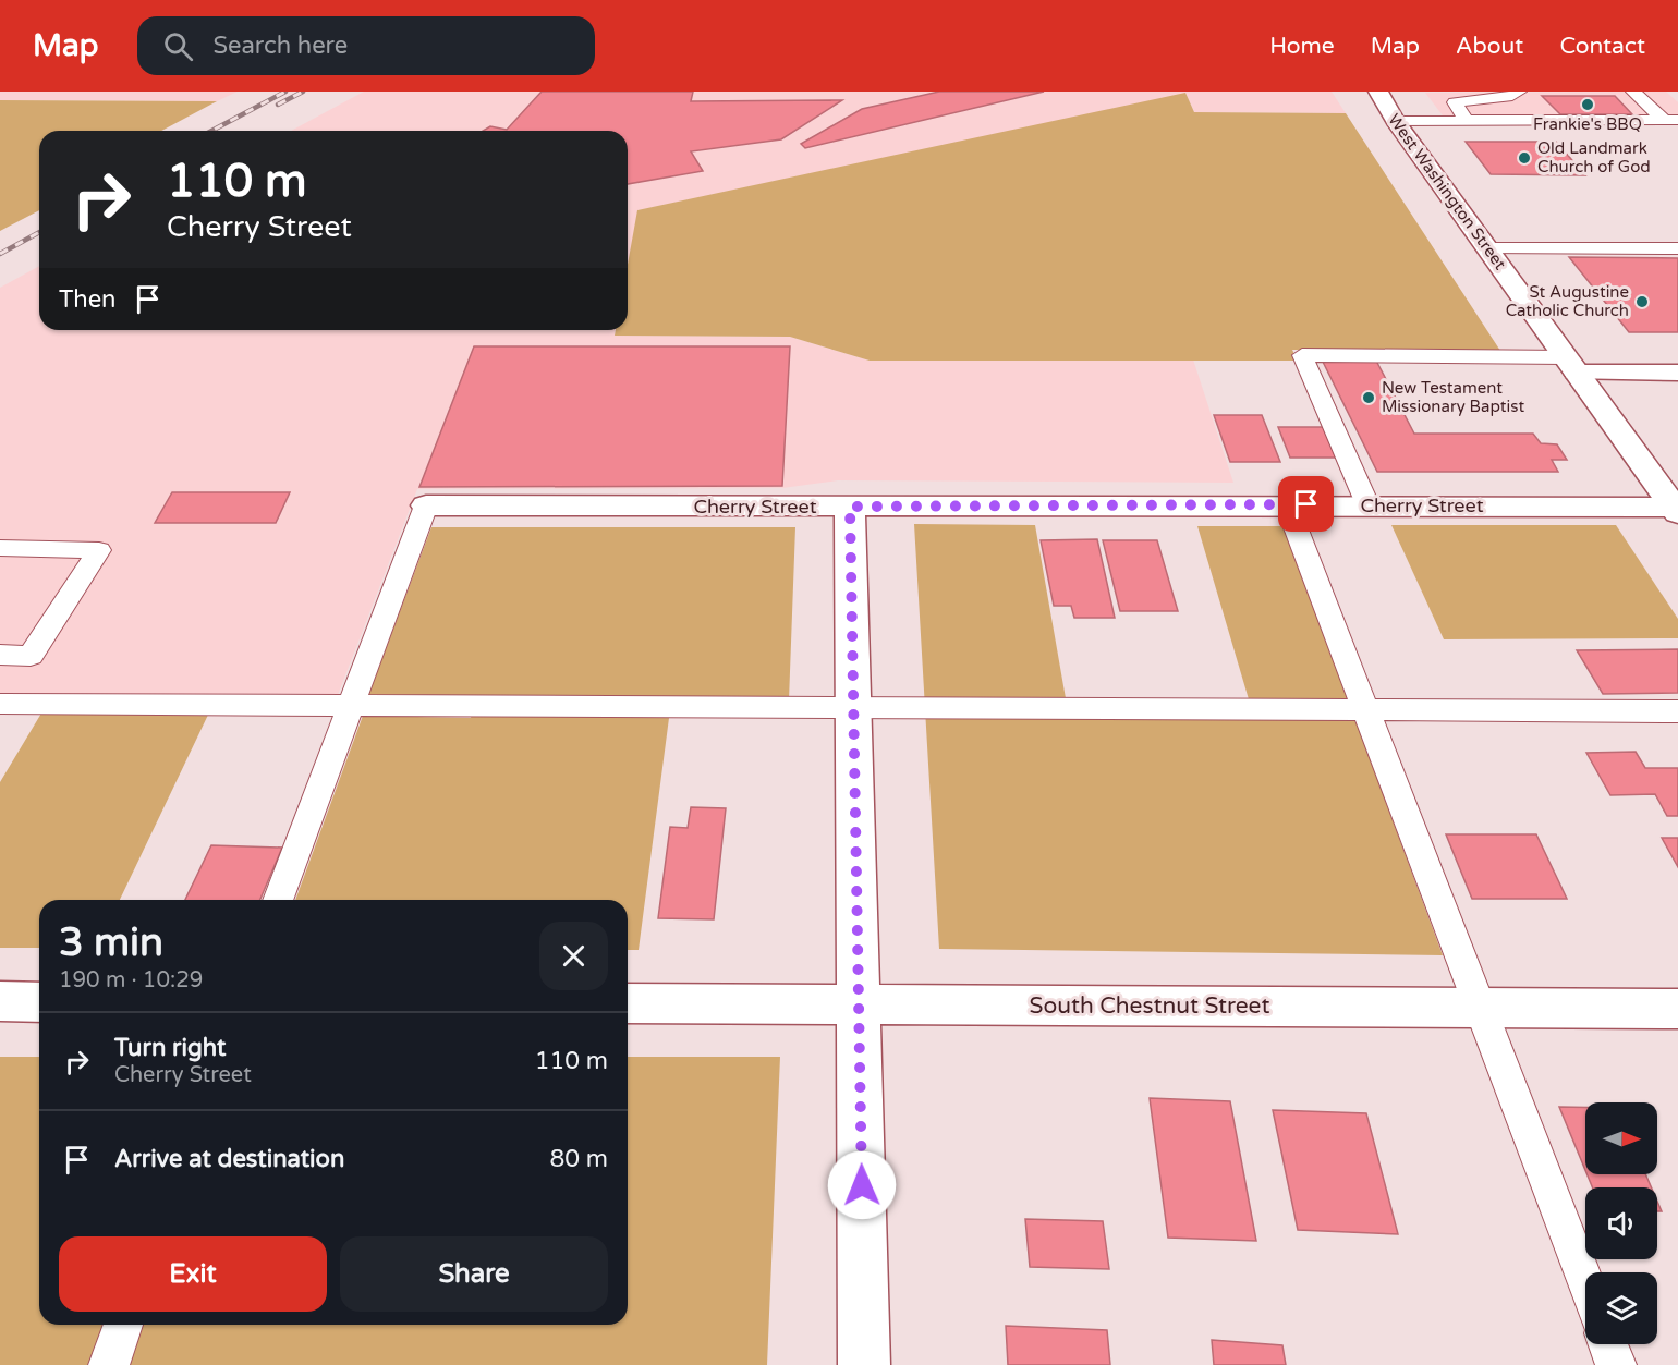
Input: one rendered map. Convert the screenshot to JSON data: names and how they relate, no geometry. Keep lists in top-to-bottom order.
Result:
{
  "streets": {
    "street": ["West Washington Street", "Cherry Street", "South Chestnut Street"]
  },
  "crossings": [
    ["West Washington Street", "Cherry Street"]
  ],
  "places": [
    "Frankie's BBQ",
    "Old Landmark Church of God",
    "St Augustine Catholic Church",
    "New Testament Missionary Baptist"
  ],
  "north": "right",
  "page": {
    "header": "Map",
    "search": "Search here",
    "nav": [
      "Home",
      "Map",
      "About",
      "Contact"
    ],
    "turn": ["110 m", "Cherry Street"],
    "then": "Then",
    "heading": ["3 min", "190 m · 10:29"],
    "list": [
      {
        "name": "Turn right",
        "note": "Cherry Street",
        "value": "110 m"
      },
      {
        "name": "Arrive at destination",
        "value": "80 m"
      }
    ],
    "buttons": ["Exit", "Share"]
  }
}
